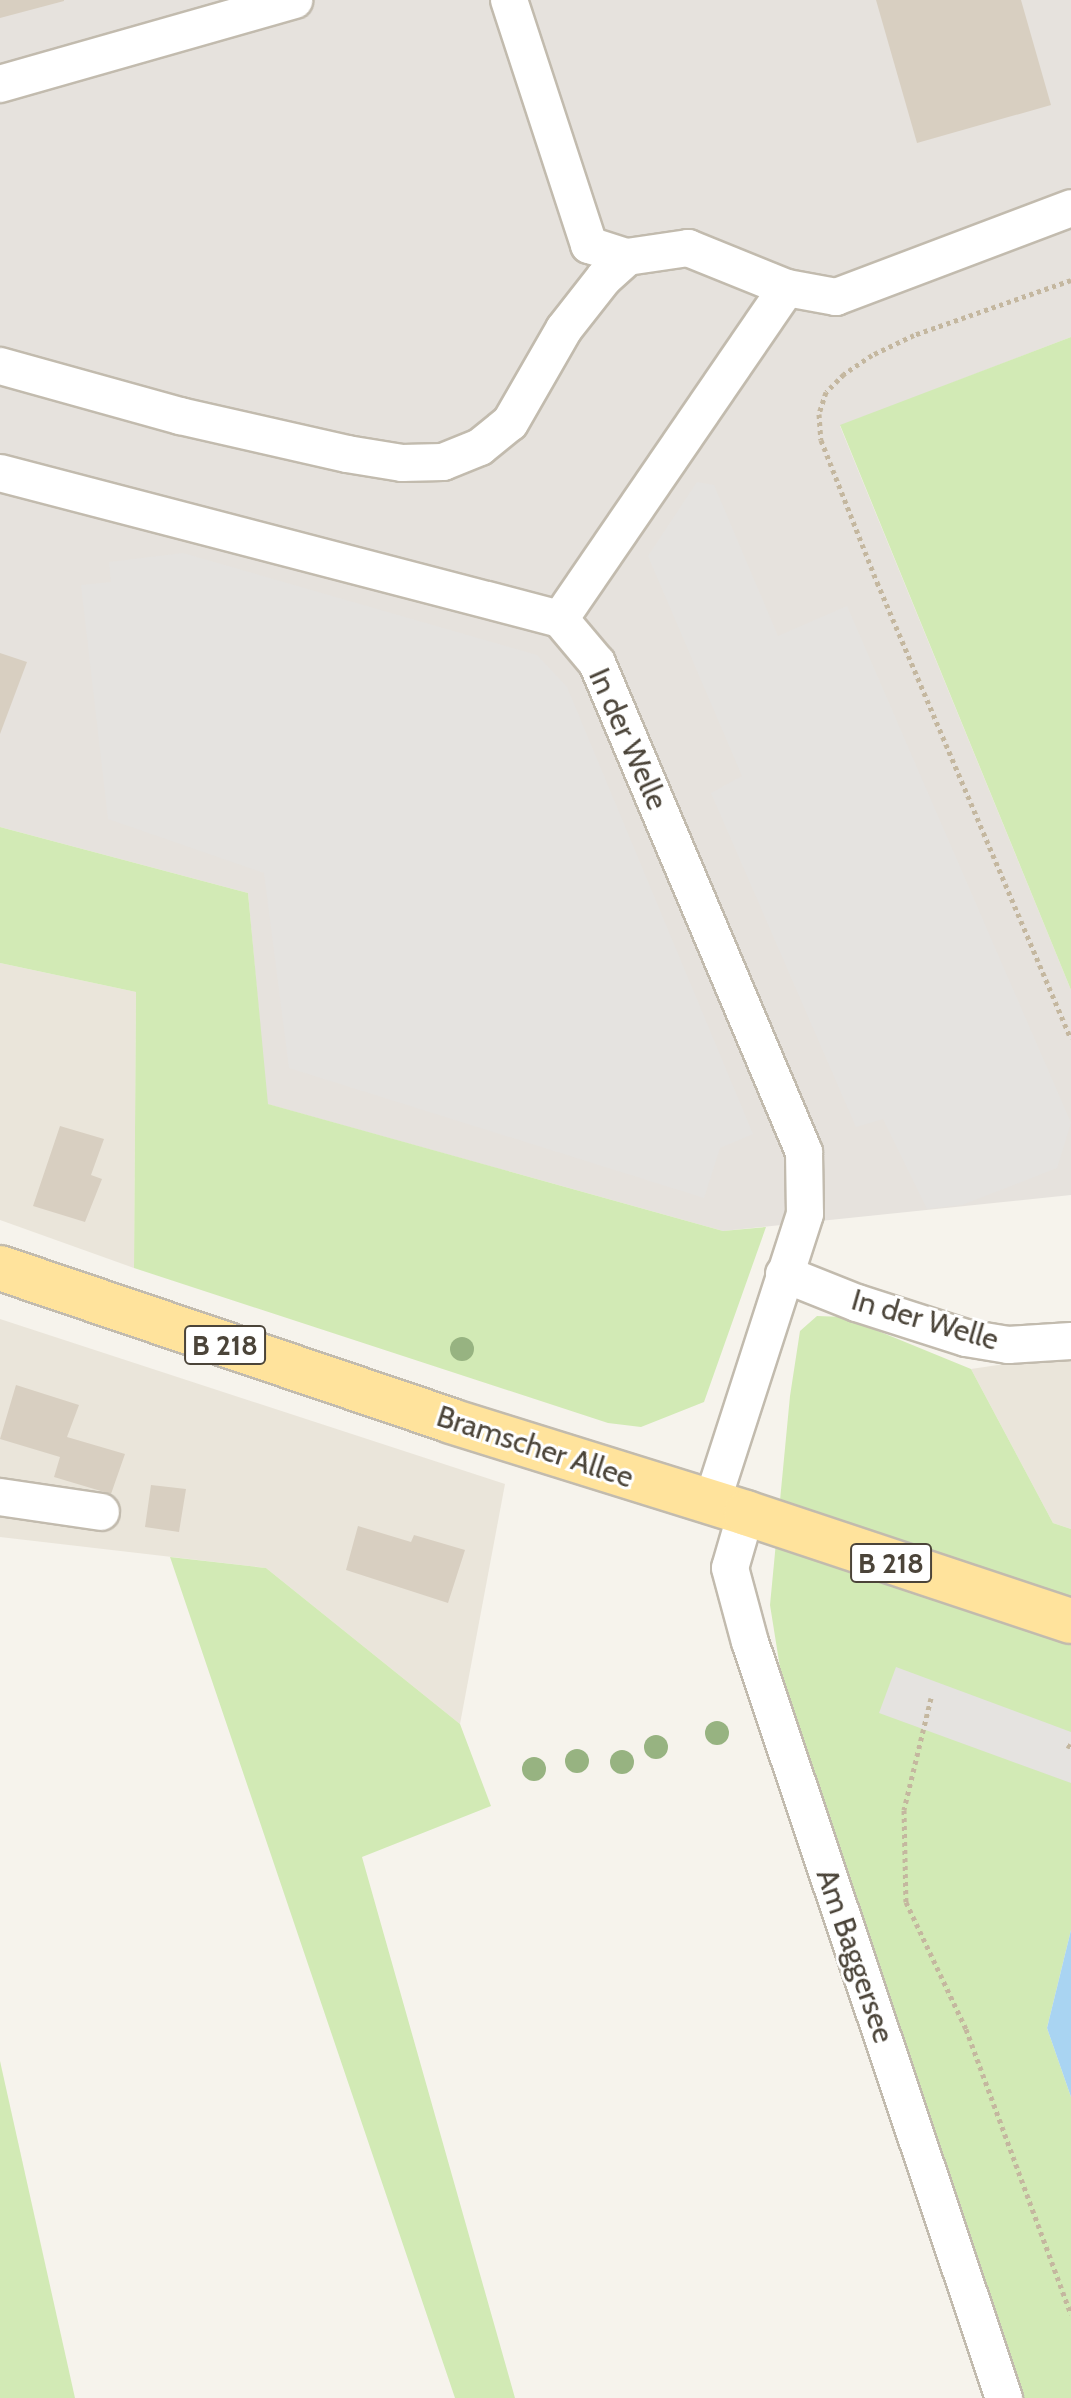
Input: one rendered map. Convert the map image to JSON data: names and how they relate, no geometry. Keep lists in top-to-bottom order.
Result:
{
  "streets": {
    "main road": ["B 218", "Bramscher Allee"],
    "street": ["In der Welle", "Am Baggersee"]
  },
  "crossings": [
    ["In der Welle", "Bramscher Allee"],
    ["In der Welle", "Am Baggersee"],
    ["Bramscher Allee", "Am Baggersee"]
  ]
}
